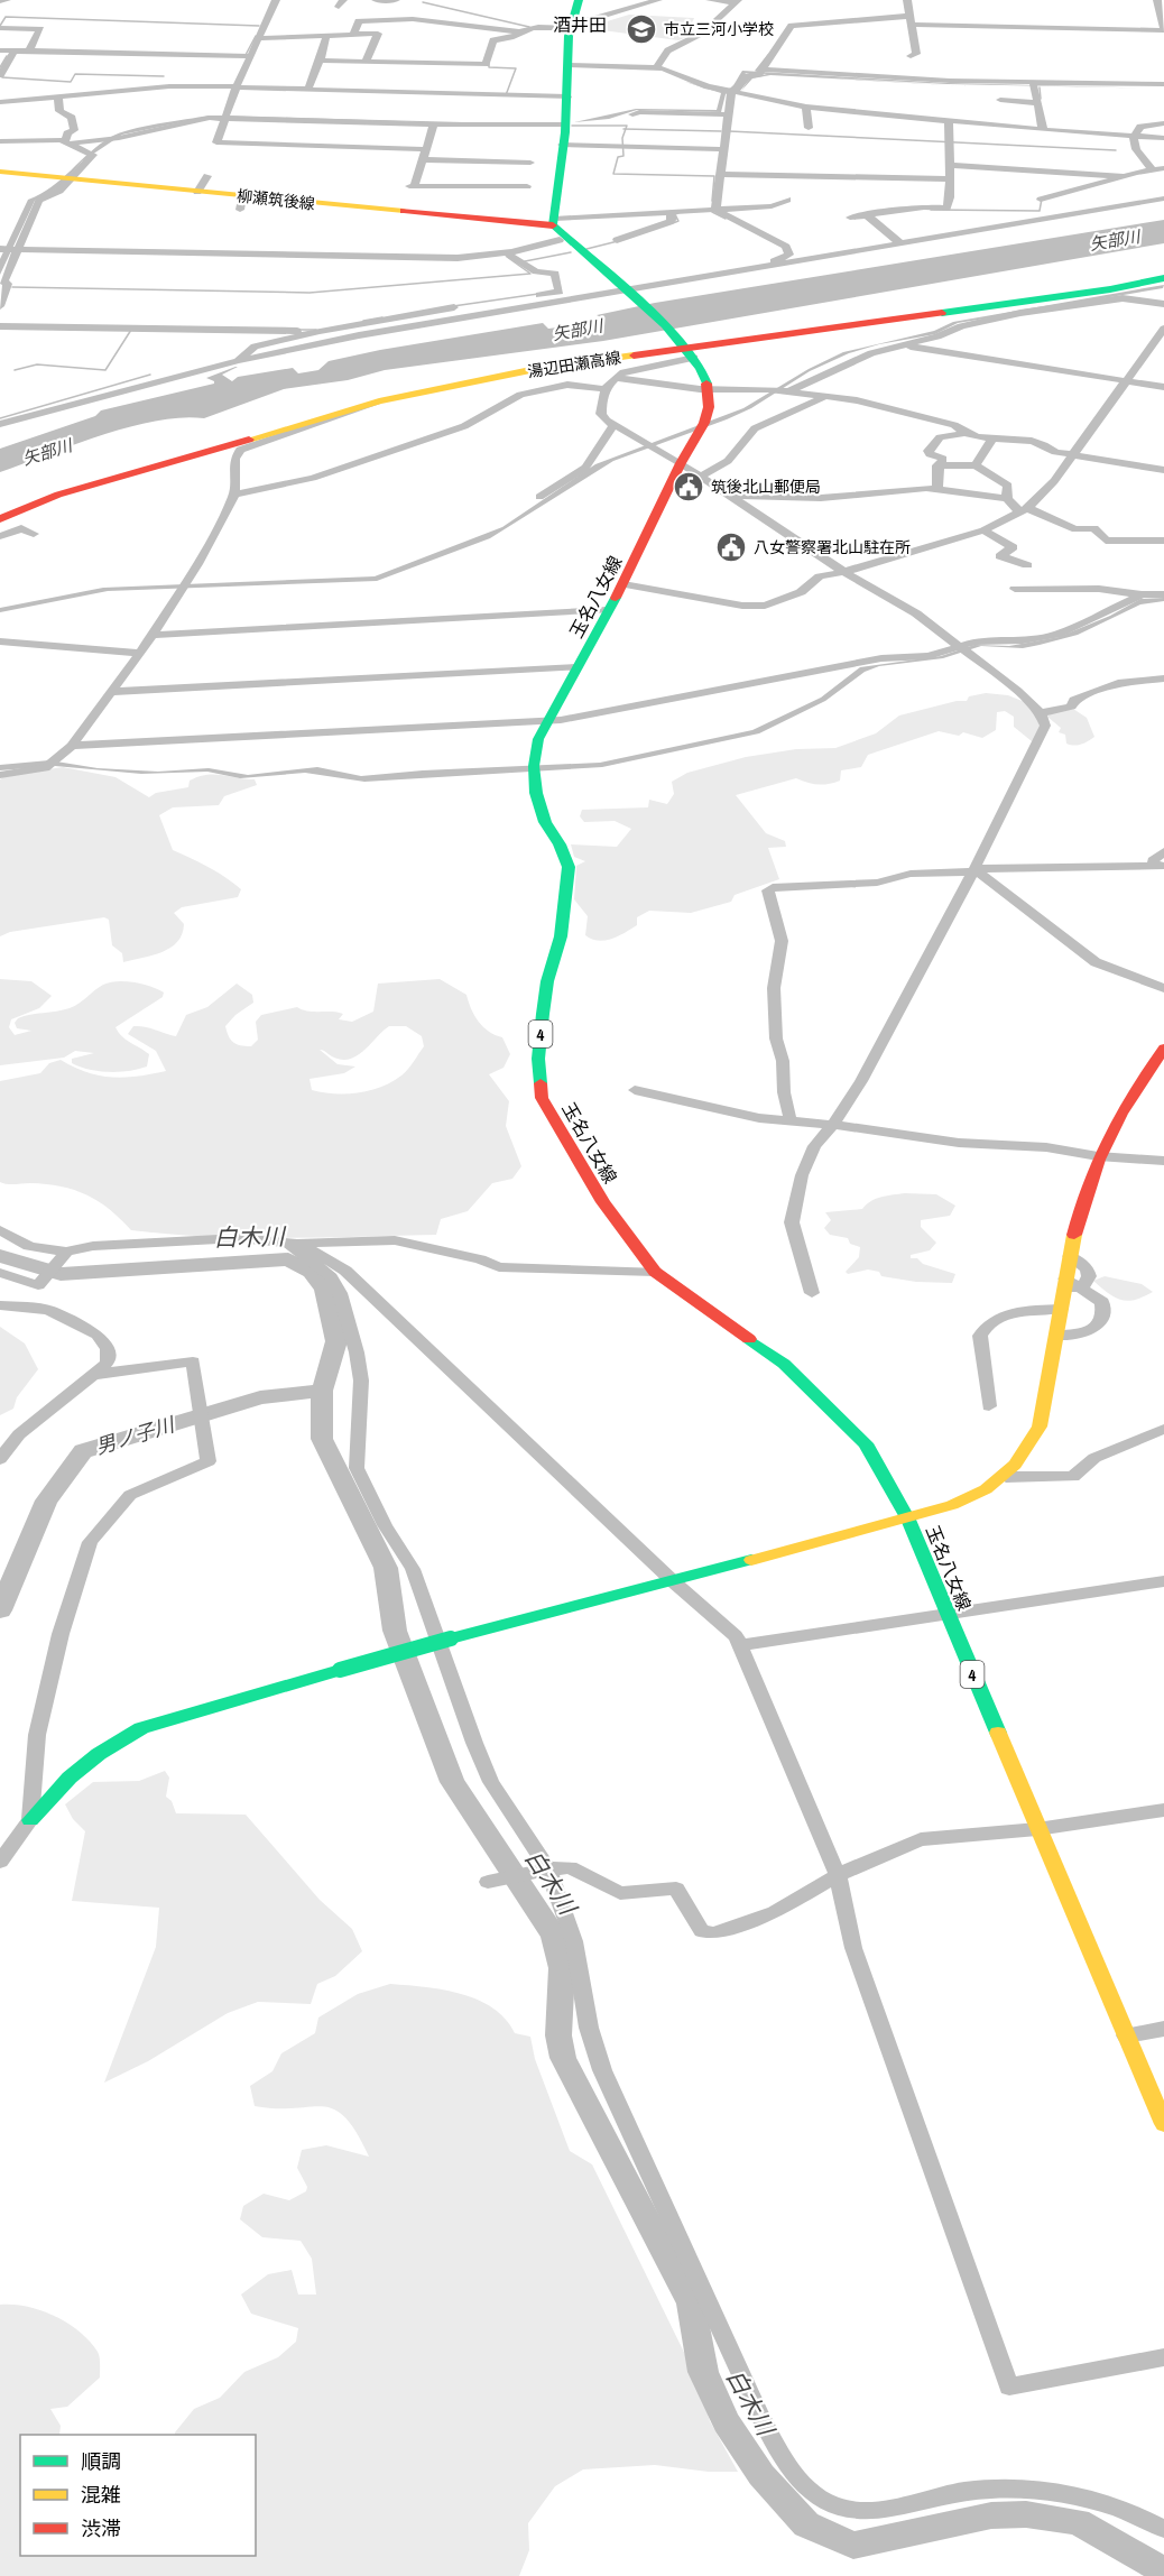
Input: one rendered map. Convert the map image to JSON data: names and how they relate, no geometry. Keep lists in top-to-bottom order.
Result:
{
  "streets": {
    "main road": [
      "柳瀬筑後線",
      "湯辺田瀬高線",
      "玉名八女線",
      "4"
    ]
  },
  "districts": ["酒井田"],
  "water": ["矢部川", "白木川", "男ノ子川"],
  "places": {
    "school or university": ["市立三河小学校"],
    "public building": ["筑後北山郵便局", "八女警察署北山駐在所"]
  },
  "legend": ["順調", "混雑", "渋滞"]
}
